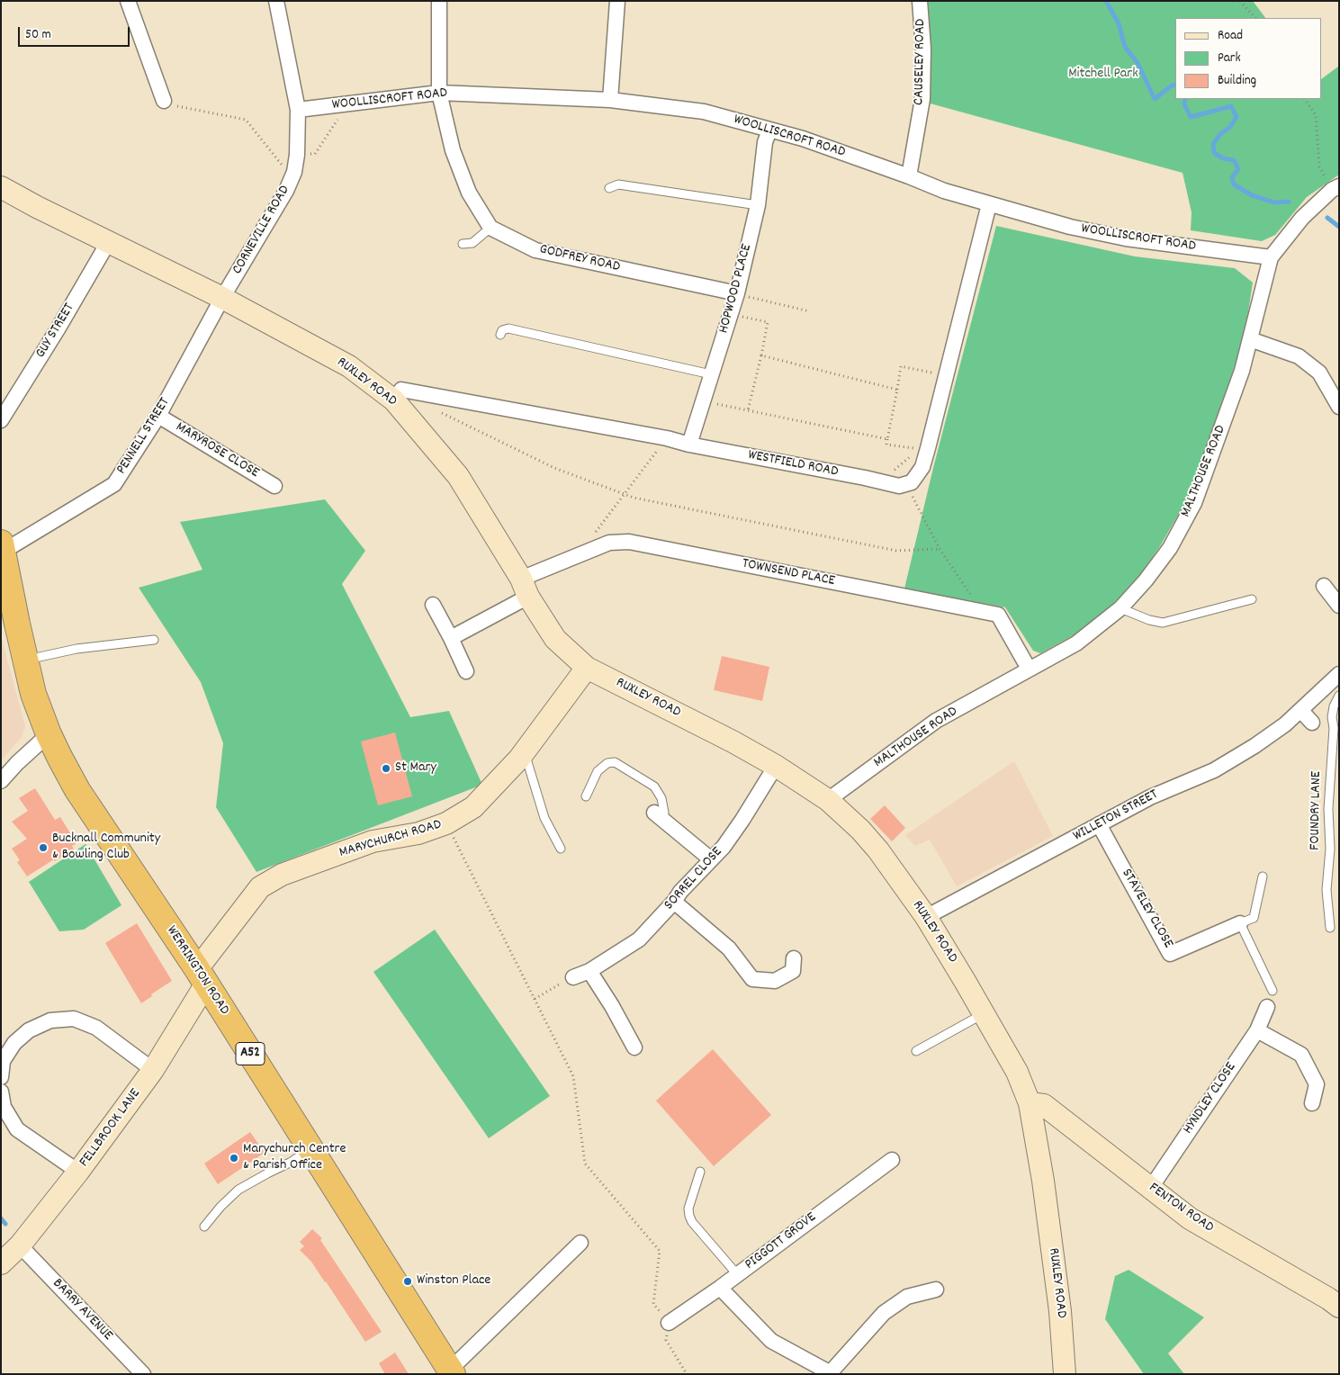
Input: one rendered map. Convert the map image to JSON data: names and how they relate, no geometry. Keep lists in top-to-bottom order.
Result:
{
  "streets": {
    "highway": ["WERRINGTON ROAD", "A52"],
    "street": [
      "CAUSELEY ROAD",
      "WOOLLISCROFT ROAD",
      "CORNEVILLE ROAD",
      "GODFREY ROAD",
      "HOPWOOD PLACE",
      "GUY STREET",
      "RUXLEY ROAD",
      "PENNELL STREET",
      "MARYROSE CLOSE",
      "WESTFIELD ROAD",
      "MALTHOUSE ROAD",
      "TOWNSEND PLACE",
      "WILLETON STREET",
      "MARYCHURCH ROAD",
      "SORREL CLOSE",
      "STAVELEY CLOSE",
      "HYNDLEY CLOSE",
      "FELLBROOK LANE",
      "FENTON ROAD",
      "PIGGOTT GROVE",
      "BARRY AVENUE"
    ],
    "lane": ["FOUNDRY LANE"]
  },
  "crossings": [
    ["CAUSELEY ROAD", "WOOLLISCROFT ROAD"],
    ["WOOLLISCROFT ROAD", "CORNEVILLE ROAD"],
    ["WOOLLISCROFT ROAD", "HOPWOOD PLACE"],
    ["WOOLLISCROFT ROAD", "MALTHOUSE ROAD"],
    ["CORNEVILLE ROAD", "RUXLEY ROAD"],
    ["CORNEVILLE ROAD", "PENNELL STREET"],
    ["GODFREY ROAD", "HOPWOOD PLACE"],
    ["HOPWOOD PLACE", "WESTFIELD ROAD"],
    ["GUY STREET", "RUXLEY ROAD"],
    ["RUXLEY ROAD", "PENNELL STREET"],
    ["RUXLEY ROAD", "WESTFIELD ROAD"],
    ["RUXLEY ROAD", "MALTHOUSE ROAD"],
    ["RUXLEY ROAD", "TOWNSEND PLACE"],
    ["RUXLEY ROAD", "WILLETON STREET"],
    ["RUXLEY ROAD", "MARYCHURCH ROAD"],
    ["RUXLEY ROAD", "SORREL CLOSE"],
    ["RUXLEY ROAD", "FENTON ROAD"],
    ["PENNELL STREET", "MARYROSE CLOSE"],
    ["PENNELL STREET", "WERRINGTON ROAD"],
    ["MALTHOUSE ROAD", "TOWNSEND PLACE"],
    ["WILLETON STREET", "STAVELEY CLOSE"],
    ["MARYCHURCH ROAD", "WERRINGTON ROAD"],
    ["MARYCHURCH ROAD", "FELLBROOK LANE"],
    ["WERRINGTON ROAD", "FELLBROOK LANE"],
    ["HYNDLEY CLOSE", "FENTON ROAD"],
    ["FELLBROOK LANE", "BARRY AVENUE"]
  ],
  "parks": ["Mitchell Park"],
  "places": [
    "St Mary",
    "Bucknall Community & Bowling Club",
    "Marychurch Centre & Parish Office",
    "Winston Place"
  ],
  "legend": ["Road", "Park", "Building"],
  "scale_bar": "50 m"
}
